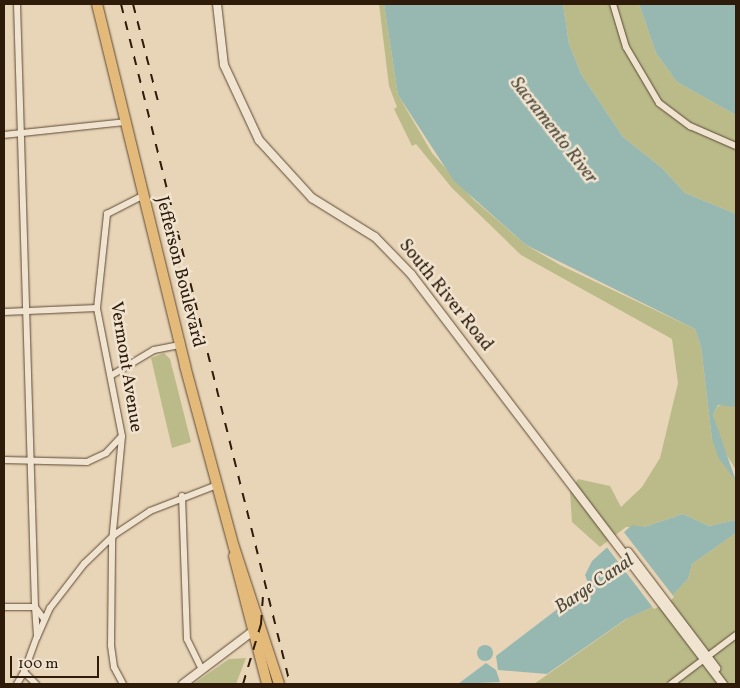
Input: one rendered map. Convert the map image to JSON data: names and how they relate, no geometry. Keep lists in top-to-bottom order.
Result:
{
  "streets": {
    "main road": ["Jefferson Boulevard"],
    "street": ["South River Road", "Vermont Avenue"]
  },
  "crossings": [
    ["Jefferson Boulevard", "Vermont Avenue"]
  ],
  "water": ["Sacramento River", "Barge Canal"],
  "scale_bar": "100 m"
}
